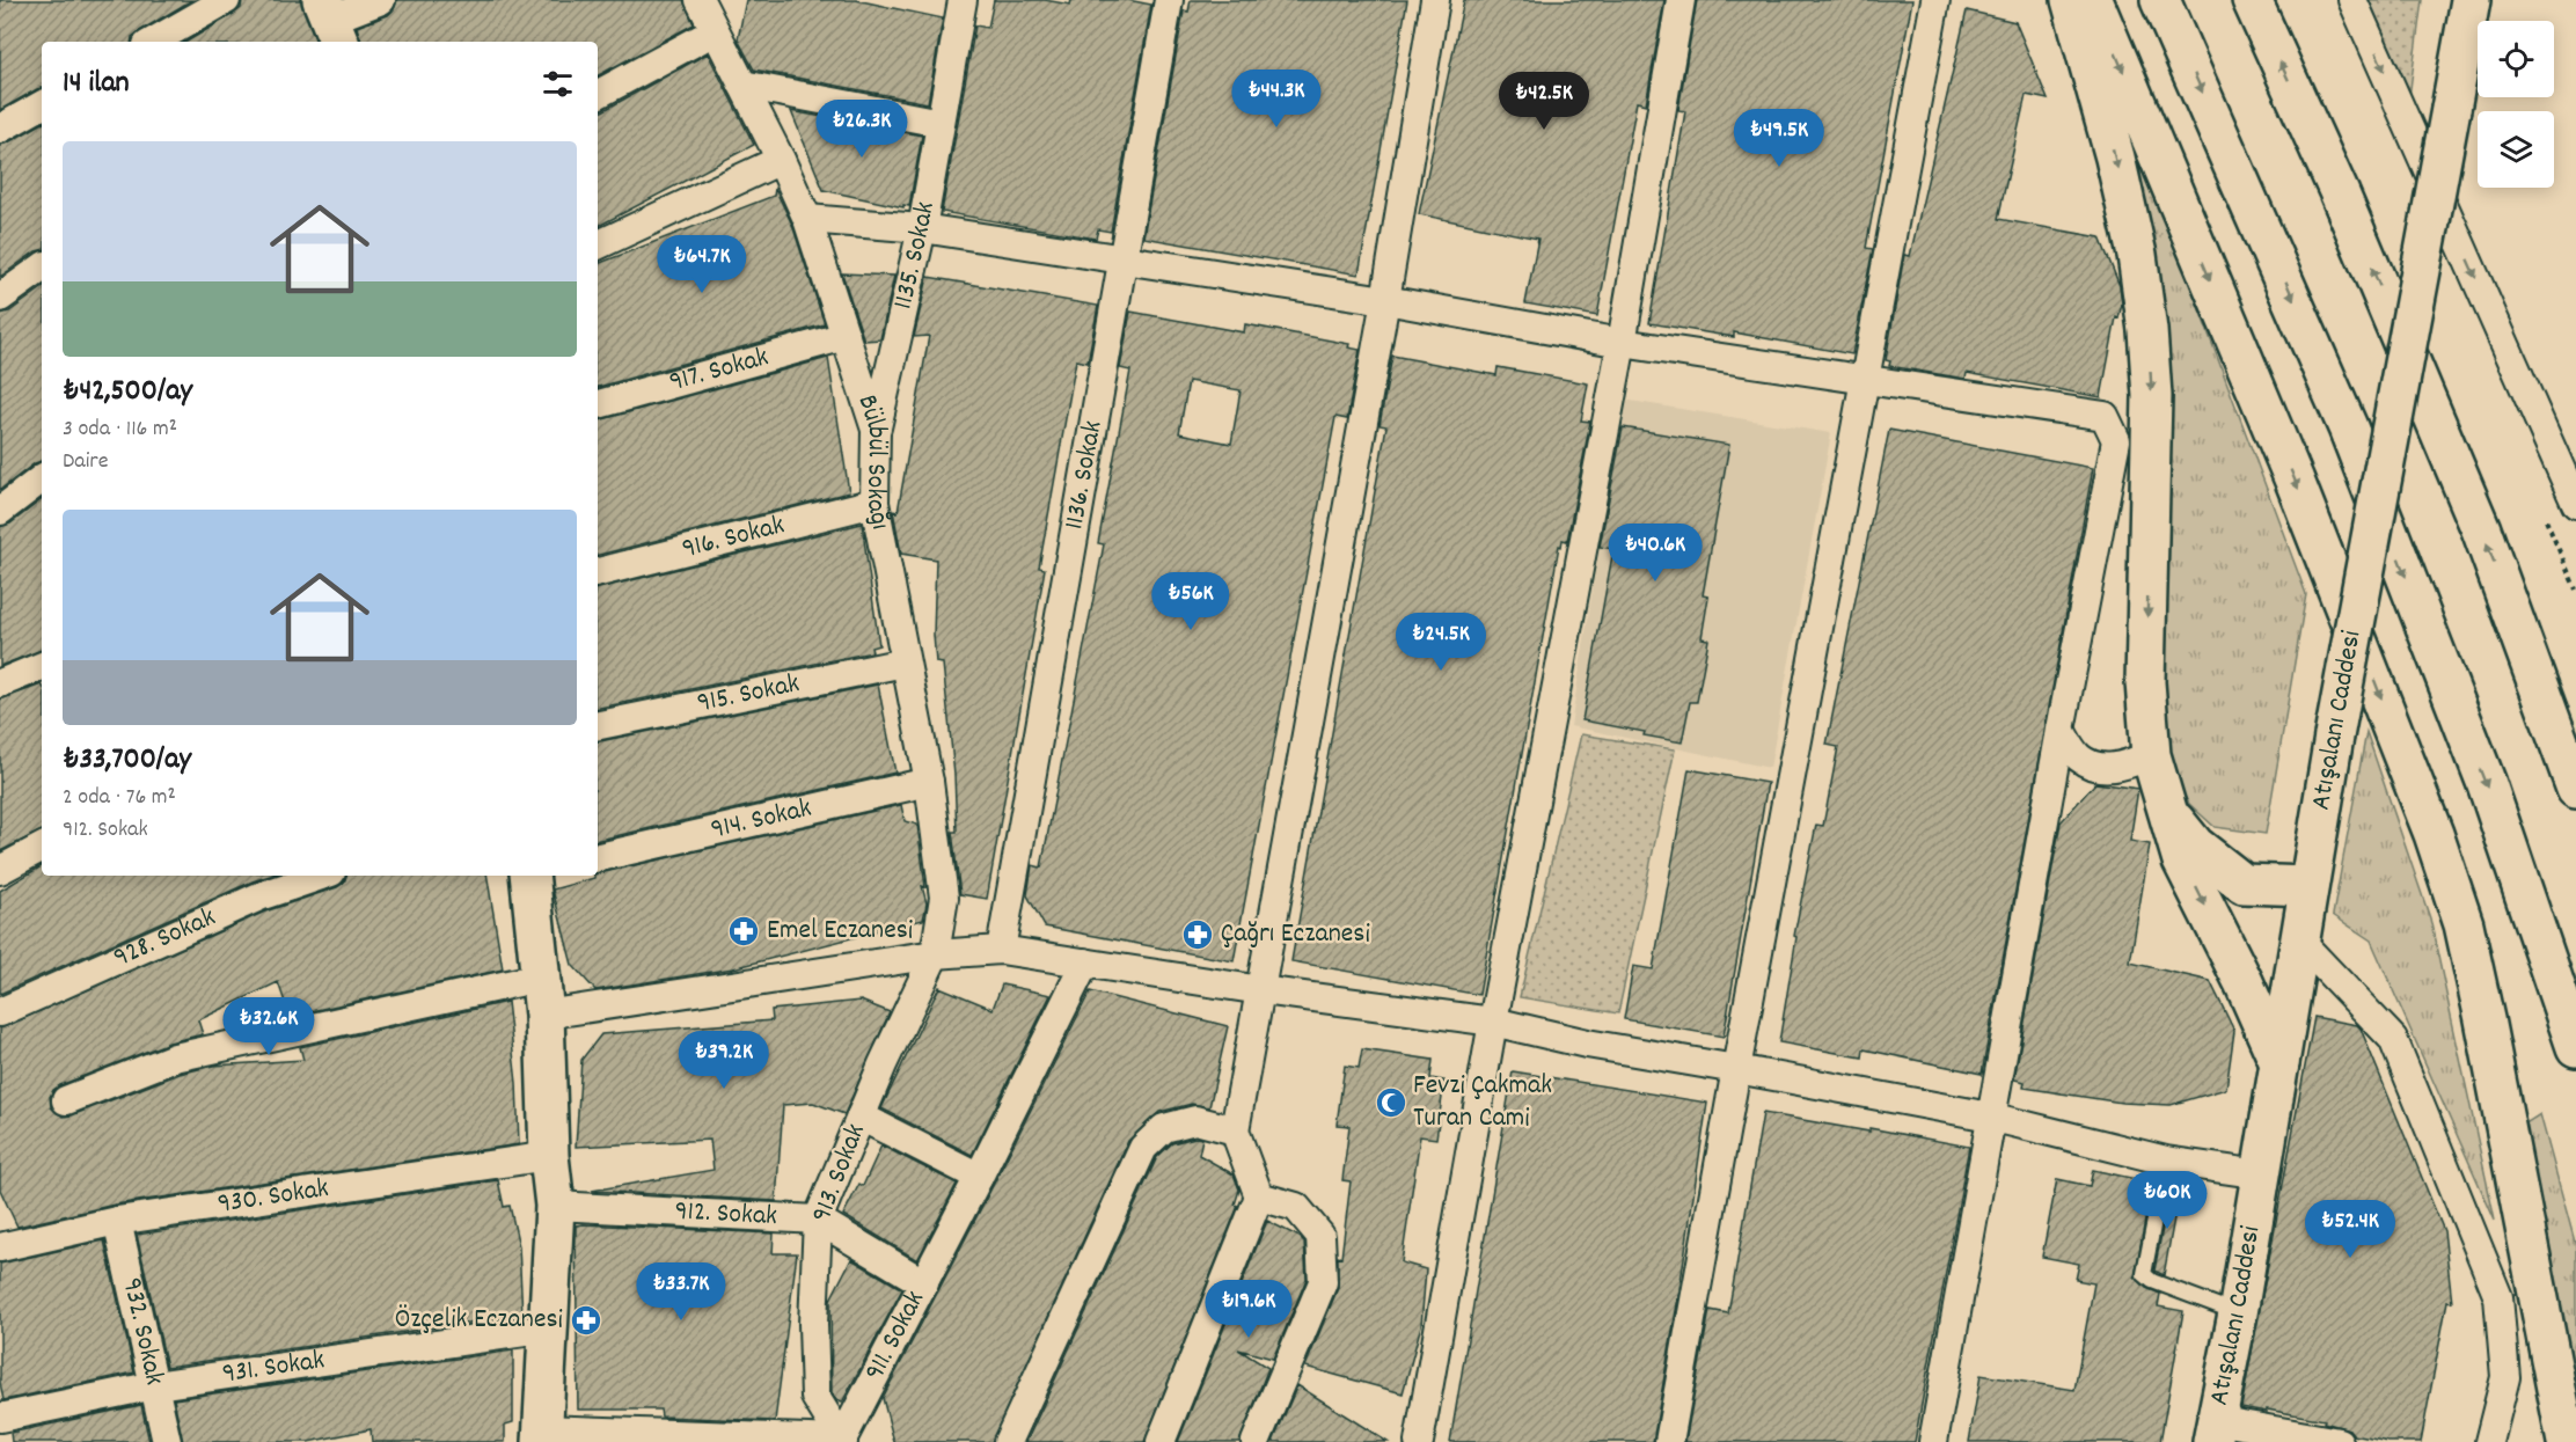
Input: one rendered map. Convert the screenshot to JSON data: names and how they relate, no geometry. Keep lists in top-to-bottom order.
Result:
{
  "streets": {
    "main road": ["Atışalanı Caddesi"],
    "street": [
      "1135. Sokak",
      "917. Sokak",
      "Bülbül Sokağı",
      "1136. Sokak",
      "916. Sokak",
      "915. Sokak",
      "914. Sokak",
      "928. Sokak",
      "913. Sokak",
      "930. Sokak",
      "912. Sokak",
      "932. Sokak",
      "911. Sokak",
      "931. Sokak"
    ]
  },
  "crossings": [
    ["1135. Sokak", "Bülbül Sokağı"],
    ["917. Sokak", "Bülbül Sokağı"],
    ["Bülbül Sokağı", "916. Sokak"],
    ["Bülbül Sokağı", "915. Sokak"],
    ["Bülbül Sokağı", "914. Sokak"],
    ["Bülbül Sokağı", "913. Sokak"],
    ["913. Sokak", "912. Sokak"],
    ["913. Sokak", "911. Sokak"],
    ["930. Sokak", "932. Sokak"],
    ["912. Sokak", "911. Sokak"],
    ["932. Sokak", "931. Sokak"]
  ],
  "places": {
    "pharmacy": ["Emel Eczanesi", "Çağrı Eczanesi", "Özçelik Eczanesi"],
    "mosque": ["Fevzi Çakmak Turan Cami"]
  },
  "page": {
    "heading": "14 ilan",
    "price": [
      "₺44.3K",
      "₺42.5K",
      "₺26.3K",
      "₺49.5K",
      "₺64.7K",
      "₺40.6K",
      "₺56K",
      "₺24.5K",
      "₺32.6K",
      "₺39.2K",
      "₺60K",
      "₺52.4K",
      "₺33.7K",
      "₺19.6K"
    ],
    "list": [
      {
        "name": "₺42,500/ay",
        "note": "3 oda · 116 m² · Daire"
      },
      {
        "name": "₺33,700/ay",
        "note": "2 oda · 76 m² · 912. Sokak"
      }
    ]
  }
}
